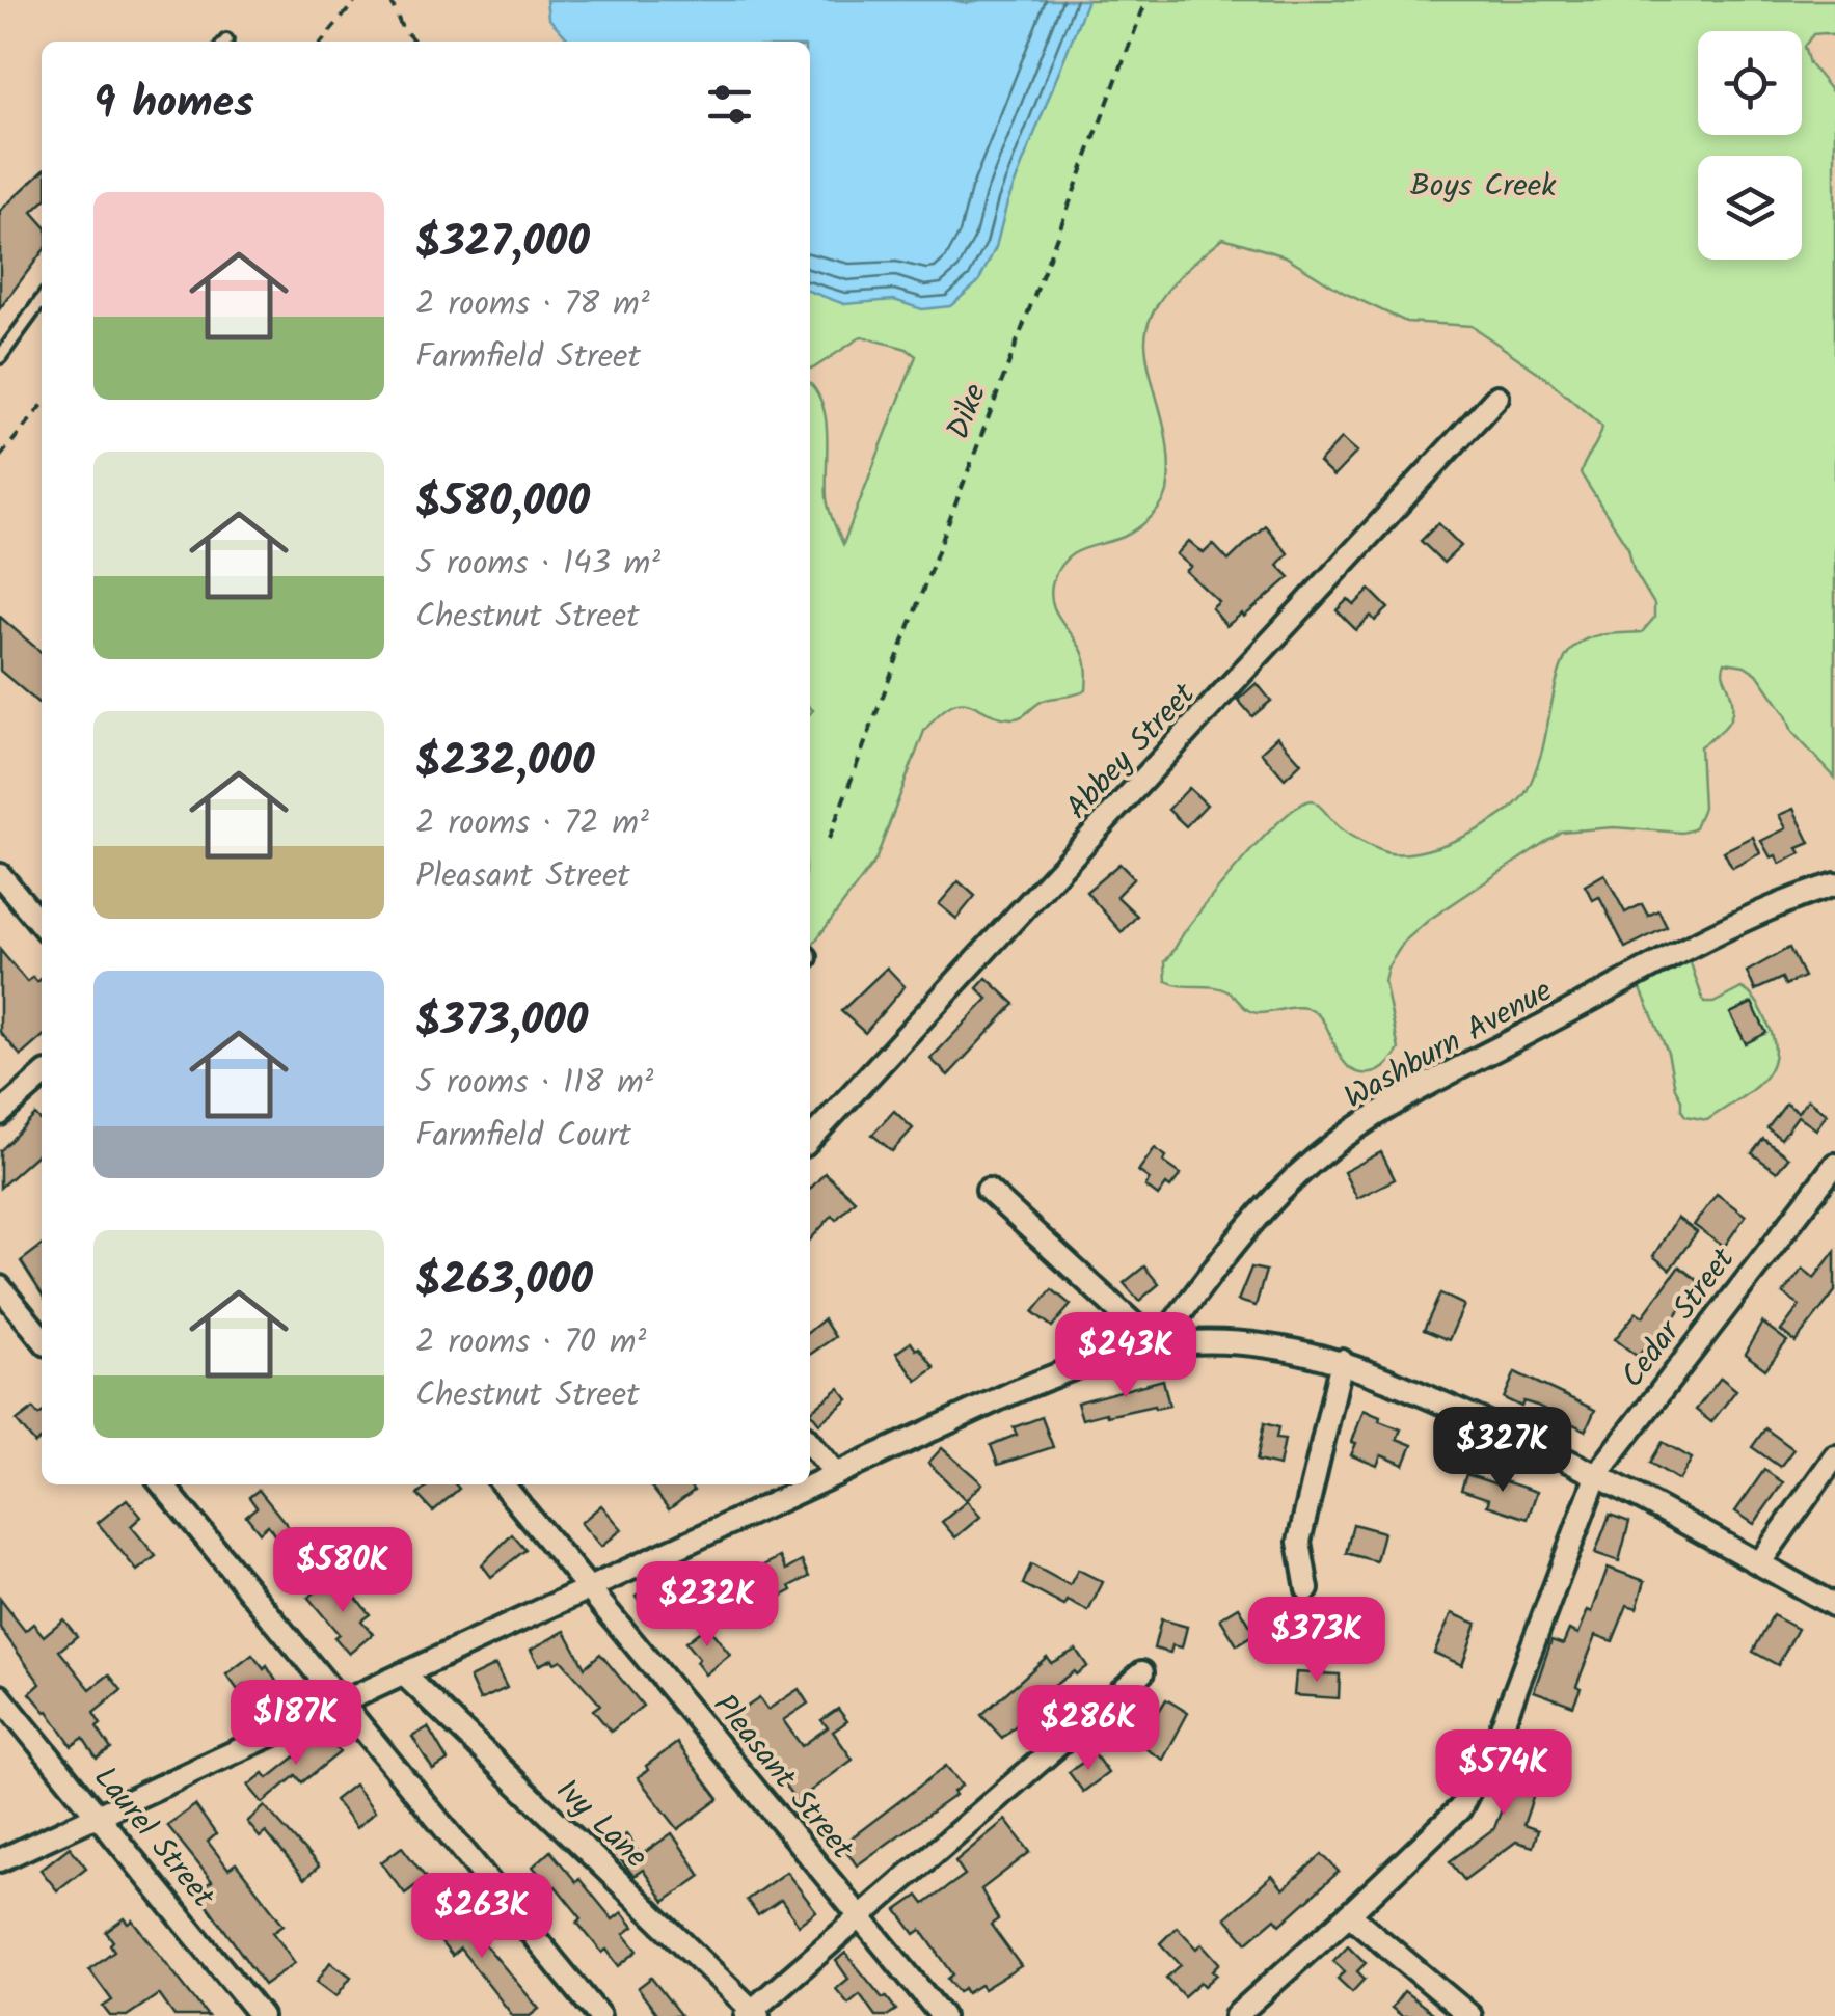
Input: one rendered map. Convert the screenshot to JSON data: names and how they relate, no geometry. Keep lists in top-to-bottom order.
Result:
{
  "streets": {
    "street": [
      "Abbey Street",
      "Washburn Avenue",
      "Cedar Street",
      "Pleasant Street",
      "Ivy Lane",
      "Laurel Street"
    ],
    "path": ["Dike"]
  },
  "parks": ["Boys Creek"],
  "page": {
    "heading": "9 homes",
    "list": [
      {
        "name": "$327,000",
        "note": "2 rooms · 78 m² · Farmfield Street"
      },
      {
        "name": "$580,000",
        "note": "5 rooms · 143 m² · Chestnut Street"
      },
      {
        "name": "$232,000",
        "note": "2 rooms · 72 m² · Pleasant Street"
      },
      {
        "name": "$373,000",
        "note": "5 rooms · 118 m² · Farmfield Court"
      },
      {
        "name": "$263,000",
        "note": "2 rooms · 70 m² · Chestnut Street"
      }
    ],
    "price": [
      "$243K",
      "$327K",
      "$580K",
      "$232K",
      "$373K",
      "$187K",
      "$286K",
      "$574K",
      "$263K"
    ]
  }
}
